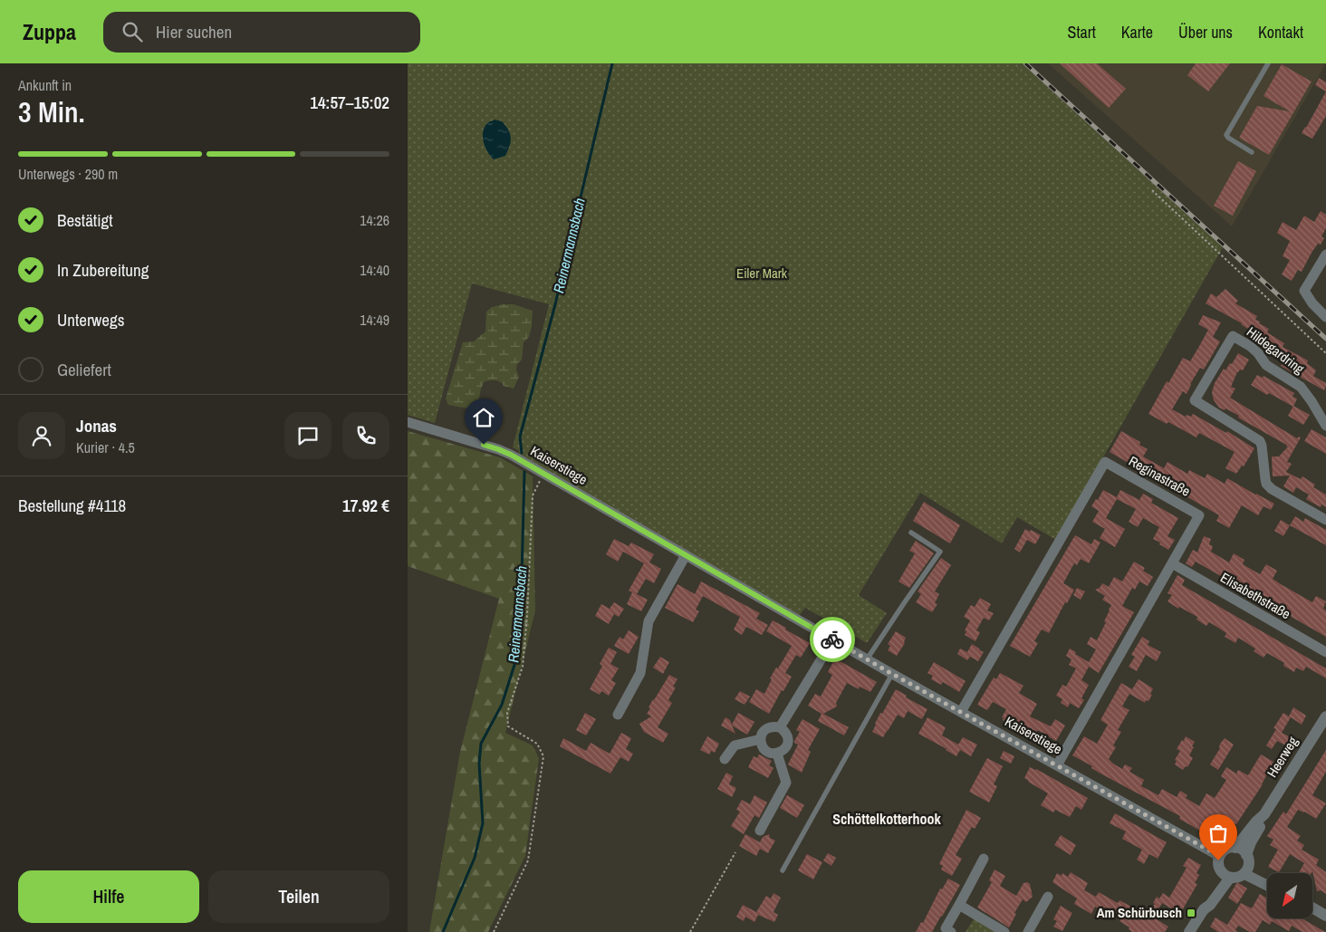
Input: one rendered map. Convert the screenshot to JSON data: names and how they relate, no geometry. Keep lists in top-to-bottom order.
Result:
{
  "streets": {
    "street": [
      "Hildegardring",
      "Kaiserstiege",
      "Reginastraße",
      "Elisabethstraße",
      "Heerweg"
    ]
  },
  "crossings": [
    ["Kaiserstiege", "Reginastraße"],
    ["Kaiserstiege", "Heerweg"],
    ["Reginastraße", "Elisabethstraße"]
  ],
  "districts": ["Schöttelkotterhook"],
  "water": ["Reinermannsbach"],
  "parks": ["Eiler Mark"],
  "places": {
    "transit": ["Am Schürbusch"]
  },
  "north": "bottom left",
  "page": {
    "header": "Zuppa",
    "search": "Hier suchen",
    "nav": [
      "Start",
      "Karte",
      "Über uns",
      "Kontakt"
    ],
    "heading": ["3 Min.", "Ankunft in", "14:57–15:02"],
    "panel": [
      "Jonas",
      "Kurier · 4.5",
      "Bestellung #4118",
      "17.92 €"
    ],
    "bar": "Unterwegs · 290 m",
    "list": [
      ["Bestätigt", "14:26"],
      ["In Zubereitung", "14:40"],
      ["Unterwegs", "14:49"],
      "Geliefert"
    ],
    "buttons": ["Hilfe", "Teilen"]
  }
}
